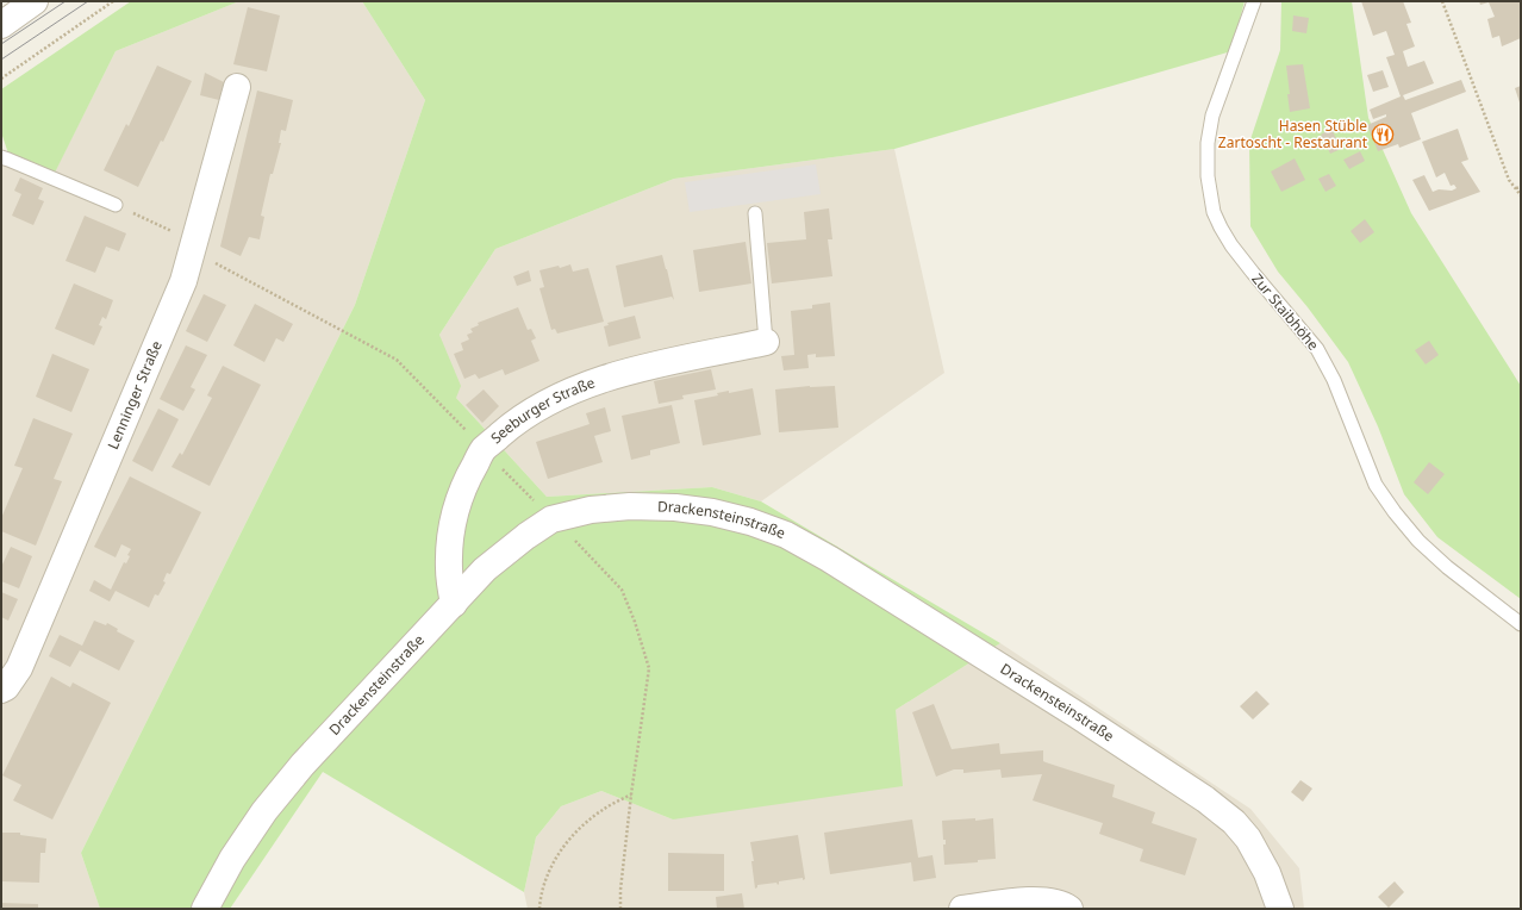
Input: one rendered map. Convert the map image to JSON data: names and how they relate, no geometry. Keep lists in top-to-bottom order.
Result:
{
  "streets": {
    "street": ["Lenninger Straße", "Seeburger Straße", "Drackensteinstraße"],
    "lane": ["Zur Staibhöhe"]
  },
  "crossings": [
    ["Seeburger Straße", "Drackensteinstraße"]
  ],
  "places": {
    "restaurant": ["Hasen Stüble Zartoscht - Restaurant"]
  }
}
